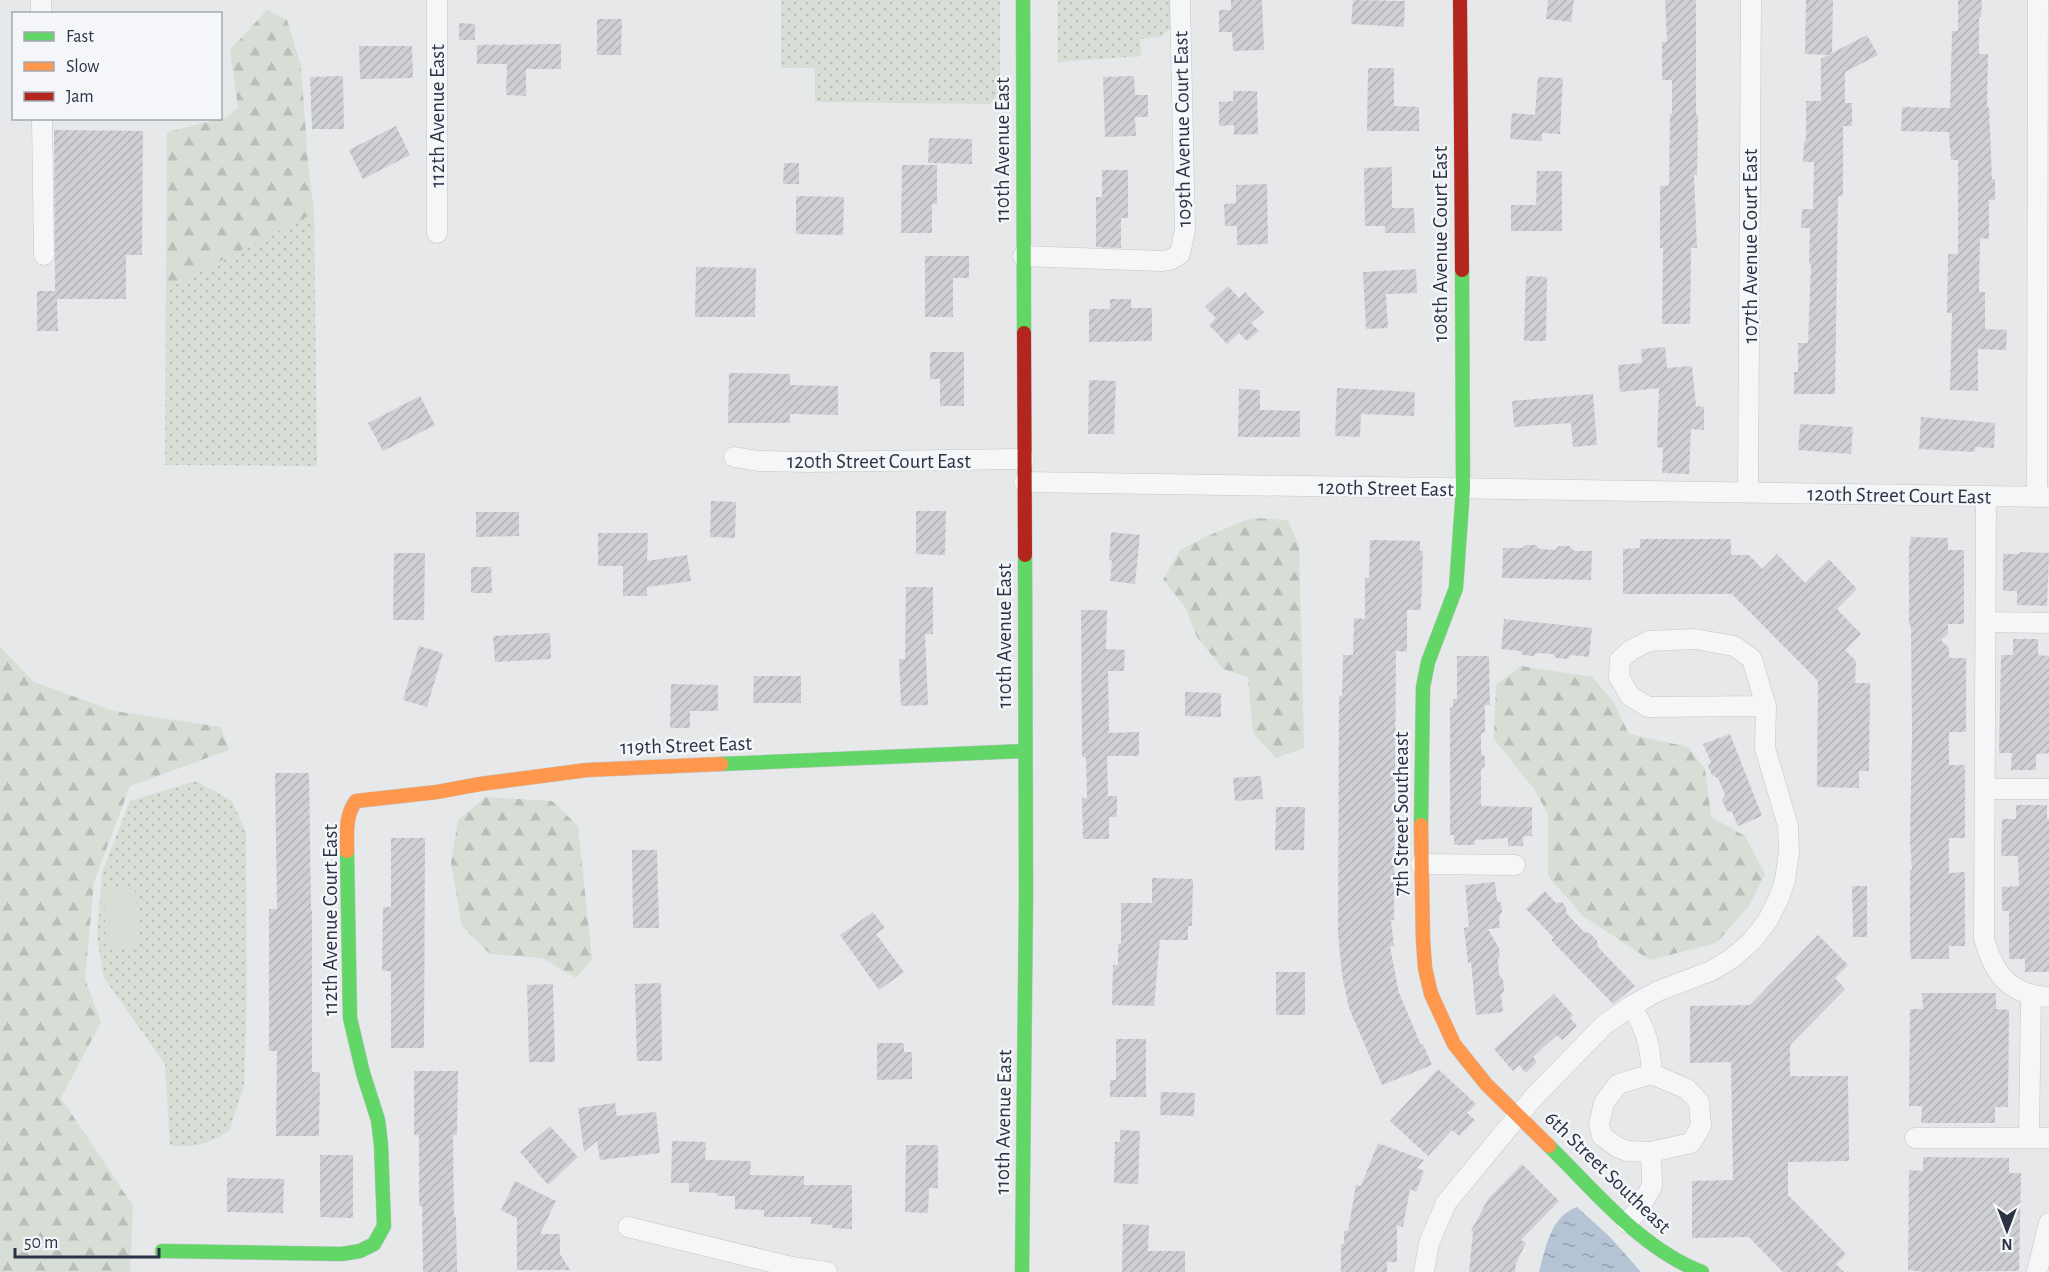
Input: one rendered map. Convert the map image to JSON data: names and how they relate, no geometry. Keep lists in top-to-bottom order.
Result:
{
  "streets": {
    "street": [
      "112th Avenue East",
      "109th Avenue Court East",
      "110th Avenue East",
      "108th Avenue Court East",
      "107th Avenue Court East",
      "120th Street Court East",
      "120th Street East",
      "119th Street East",
      "7th Street Southeast",
      "112th Avenue Court East",
      "6th Street Southeast"
    ]
  },
  "crossings": [
    ["109th Avenue Court East", "110th Avenue East"],
    ["110th Avenue East", "120th Street Court East"],
    ["110th Avenue East", "120th Street East"],
    ["110th Avenue East", "119th Street East"],
    ["108th Avenue Court East", "120th Street East"],
    ["108th Avenue Court East", "7th Street Southeast"],
    ["107th Avenue Court East", "120th Street Court East"],
    ["107th Avenue Court East", "120th Street East"],
    ["120th Street Court East", "120th Street East"],
    ["120th Street East", "7th Street Southeast"],
    ["119th Street East", "112th Avenue Court East"],
    ["7th Street Southeast", "6th Street Southeast"]
  ],
  "legend": ["Fast", "Slow", "Jam"],
  "scale_bar": "50 m",
  "north": "bottom"
}
